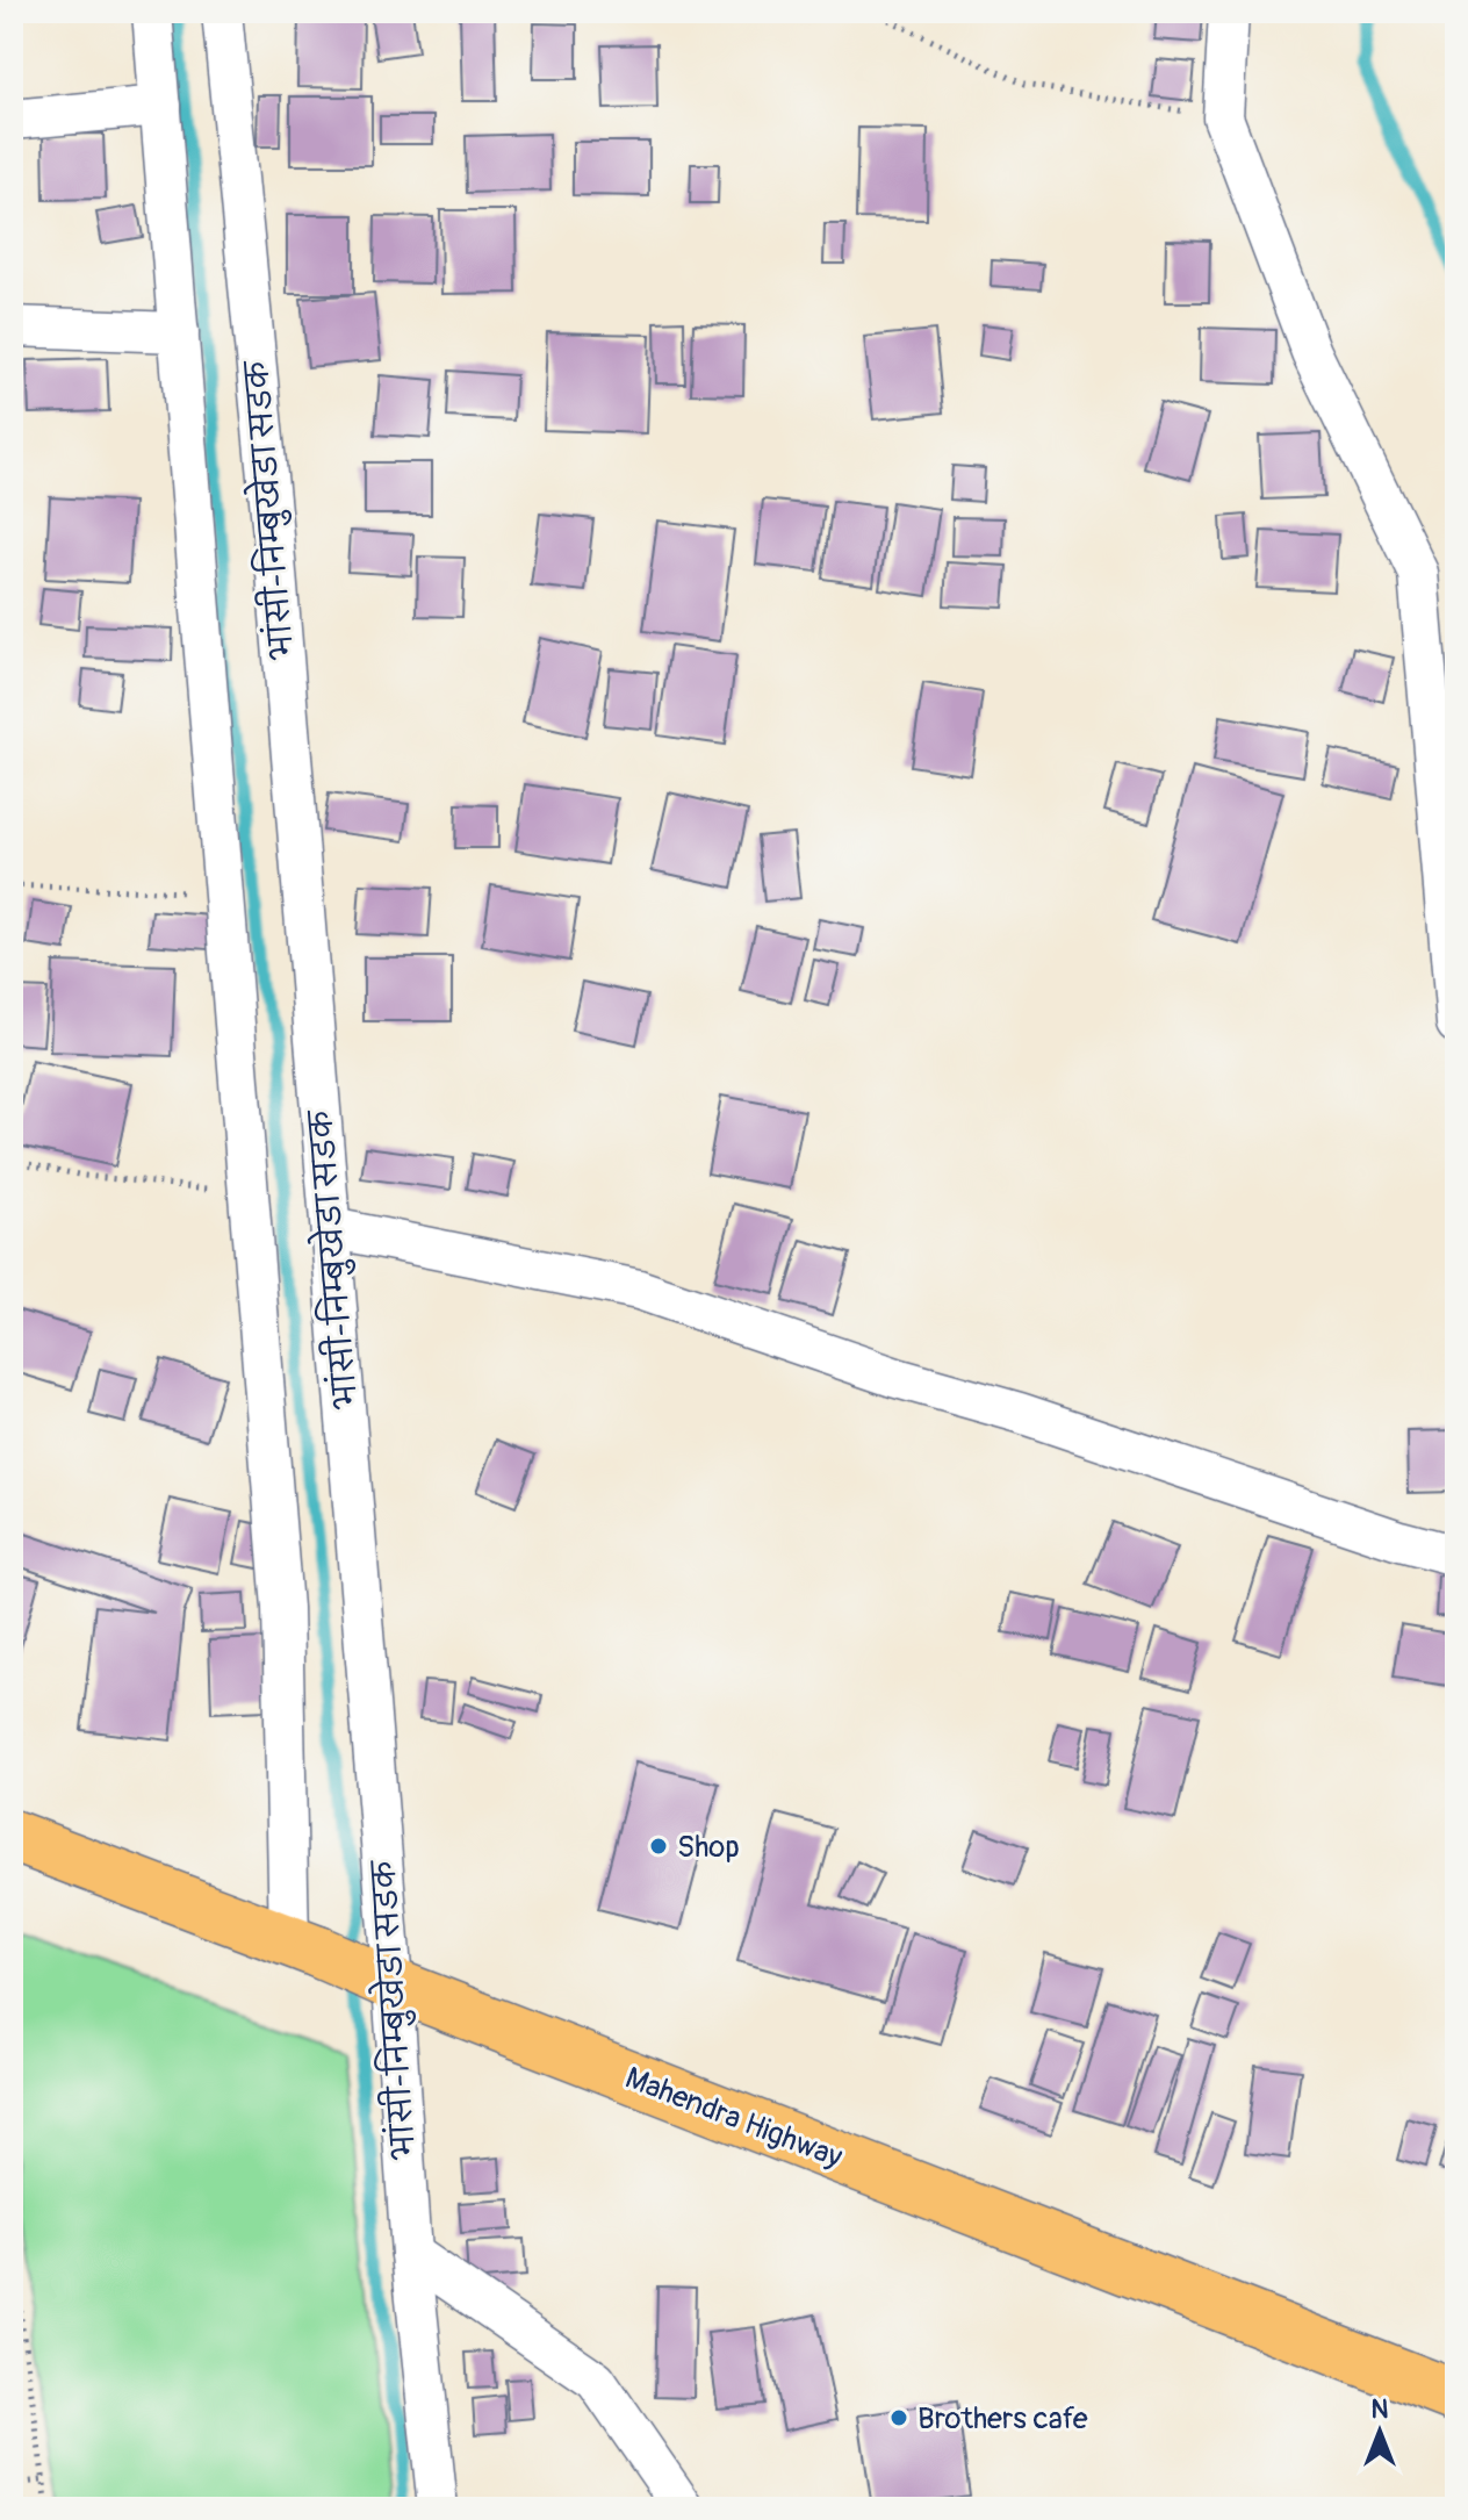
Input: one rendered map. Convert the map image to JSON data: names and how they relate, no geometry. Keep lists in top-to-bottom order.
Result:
{
  "streets": {
    "main road": ["Mahendra Highway"],
    "street": ["भांसी-निम्बुखेडा सडक"]
  },
  "crossings": [
    ["भांसी-निम्बुखेडा सडक", "Mahendra Highway"]
  ],
  "places": ["Shop", "Brothers cafe"],
  "north": "top"
}
